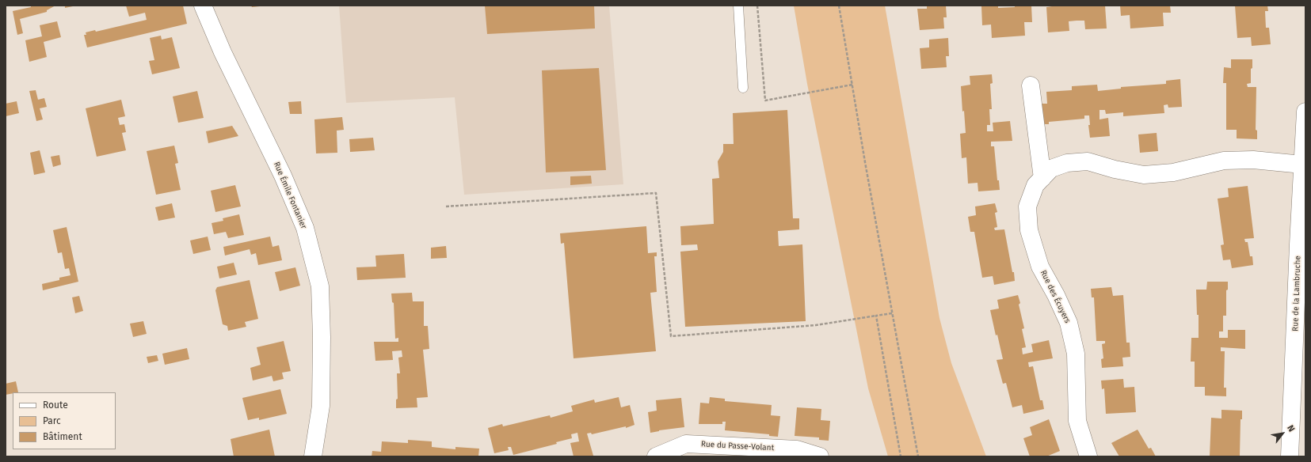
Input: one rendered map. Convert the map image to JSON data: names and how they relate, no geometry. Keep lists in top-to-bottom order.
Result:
{
  "streets": {
    "street": [
      "Rue Émile Fontanier",
      "Rue de la Lambruche",
      "Rue des Écuyers",
      "Rue du Passe-Volant"
    ]
  },
  "crossings": [
    ["Rue de la Lambruche", "Rue des Écuyers"]
  ],
  "legend": ["Route", "Parc", "Bâtiment"],
  "north": "top right"
}
